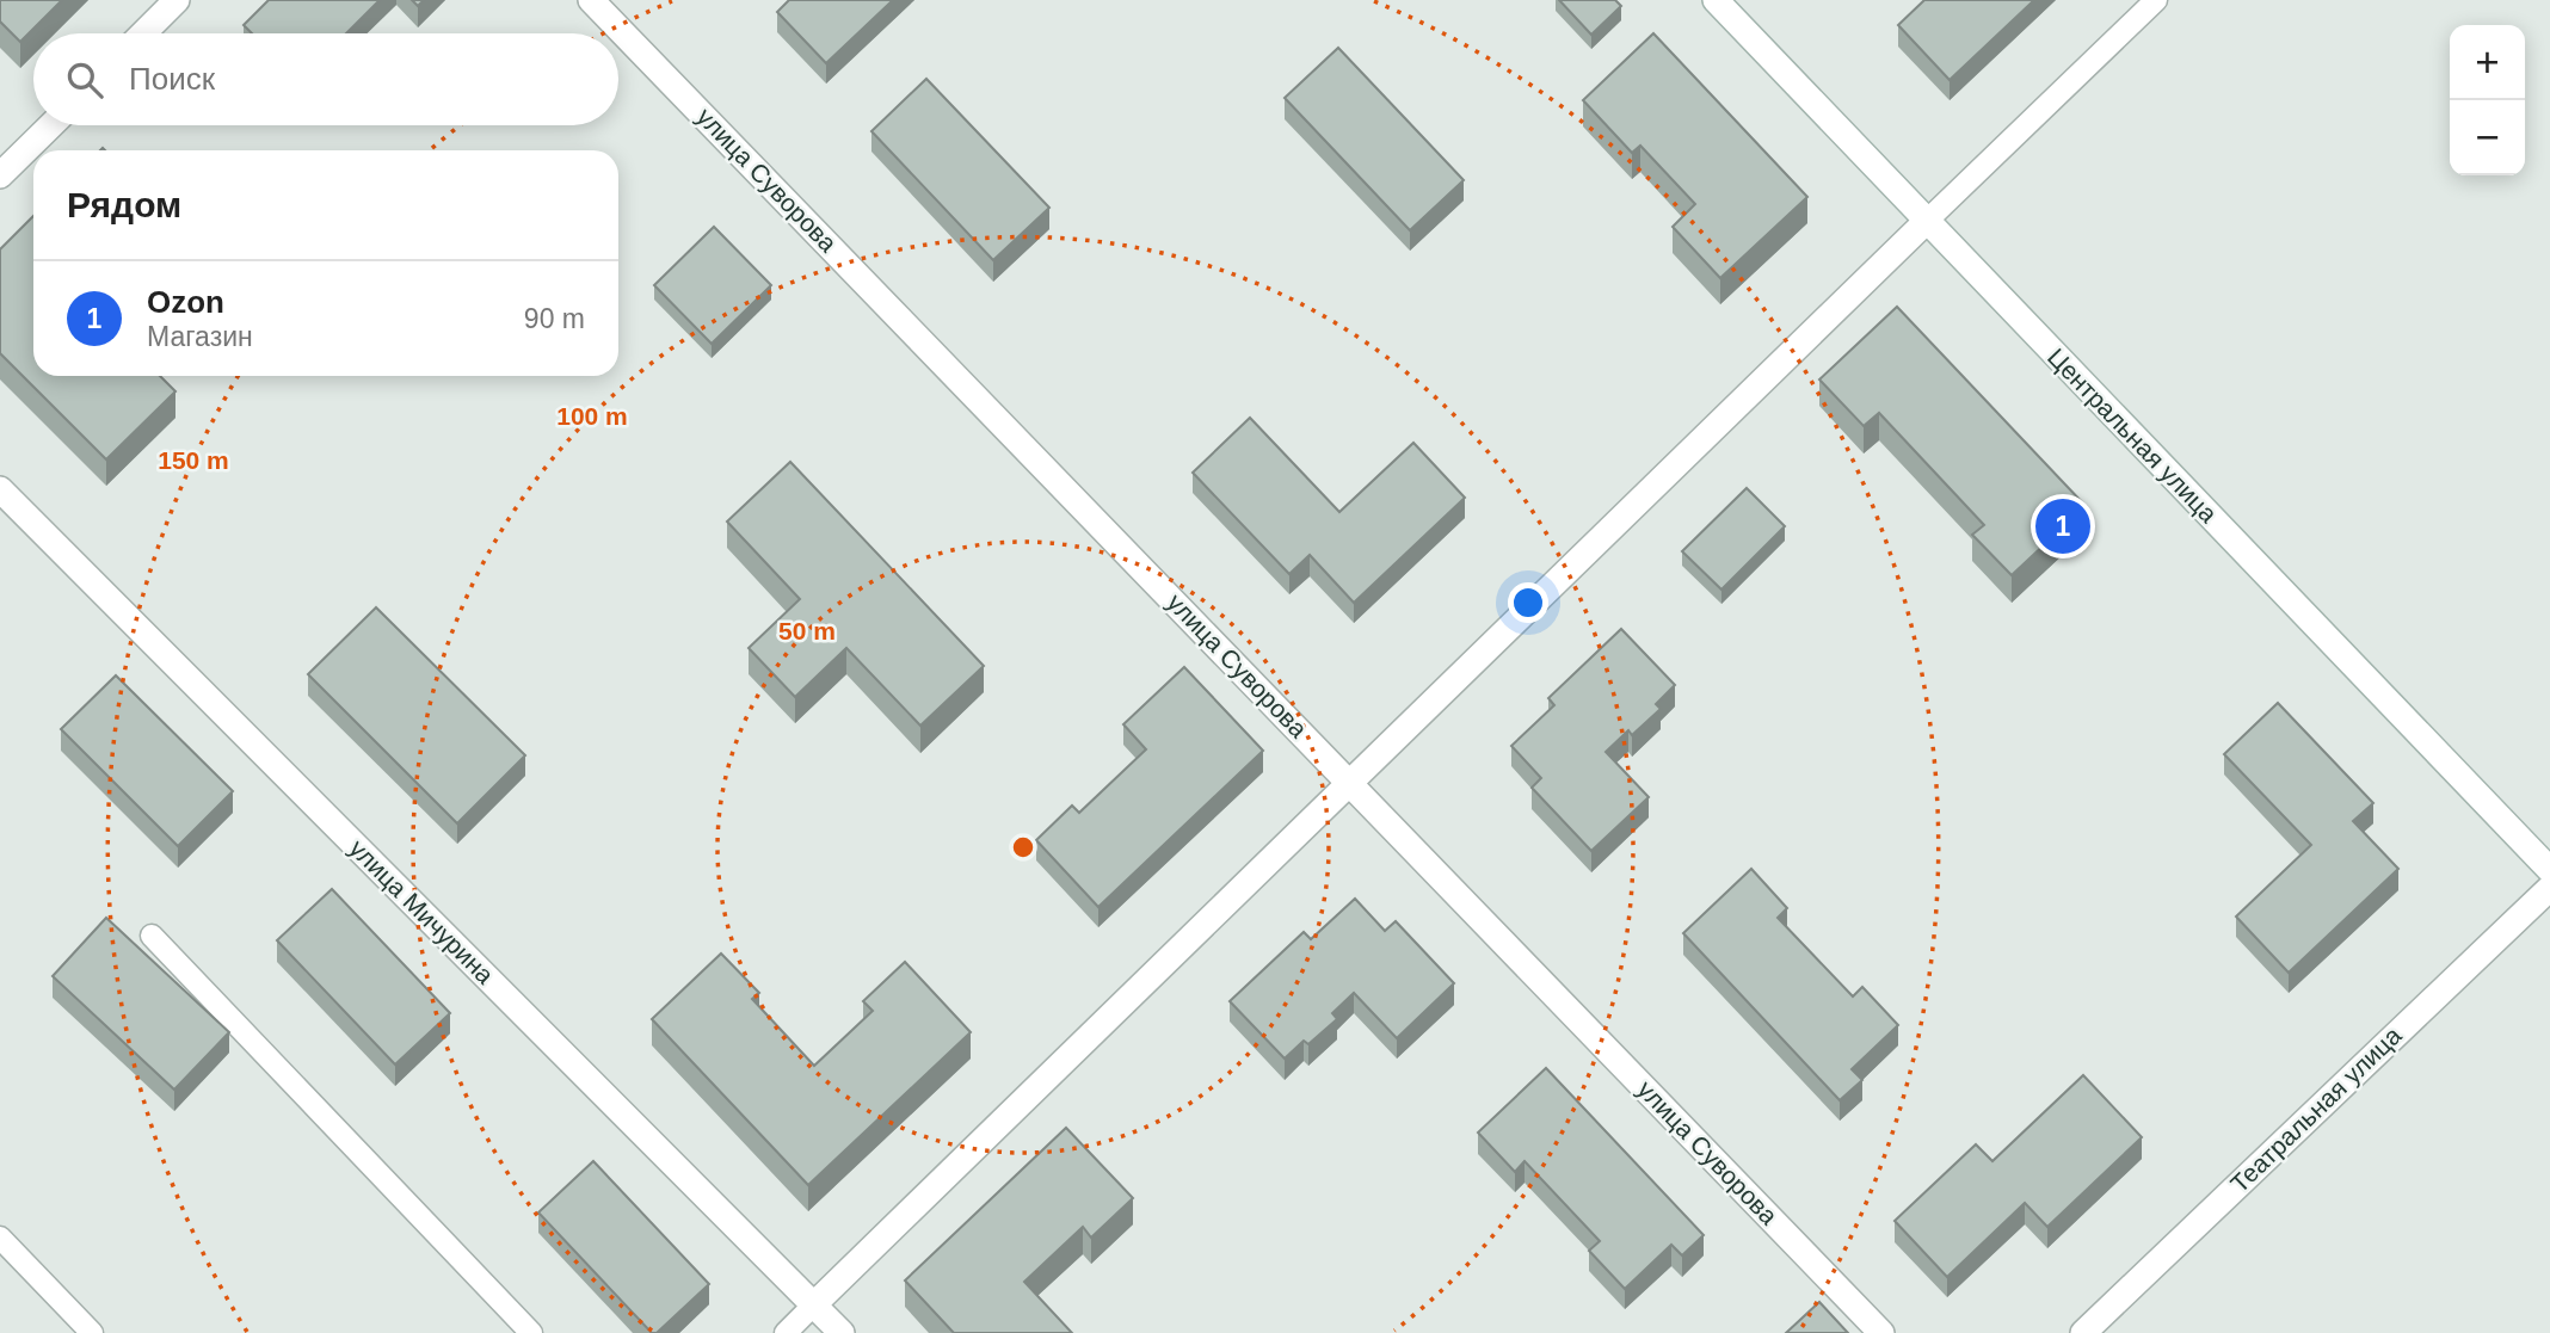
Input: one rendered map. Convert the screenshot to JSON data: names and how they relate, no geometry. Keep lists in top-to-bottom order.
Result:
{
  "streets": {
    "street": [
      "улица Суворова",
      "Центральная улица",
      "улица Мичурина",
      "Театральная улица"
    ]
  },
  "page": {
    "map_buttons": ["+", "−"],
    "search": "Поиск",
    "heading": "Рядом",
    "list": [
      {
        "mark": "1",
        "name": "Ozon",
        "note": "Магазин",
        "value": "90 m"
      }
    ],
    "pins": "1"
  },
  "rings": ["100 m", "150 m", "50 m"]
}
